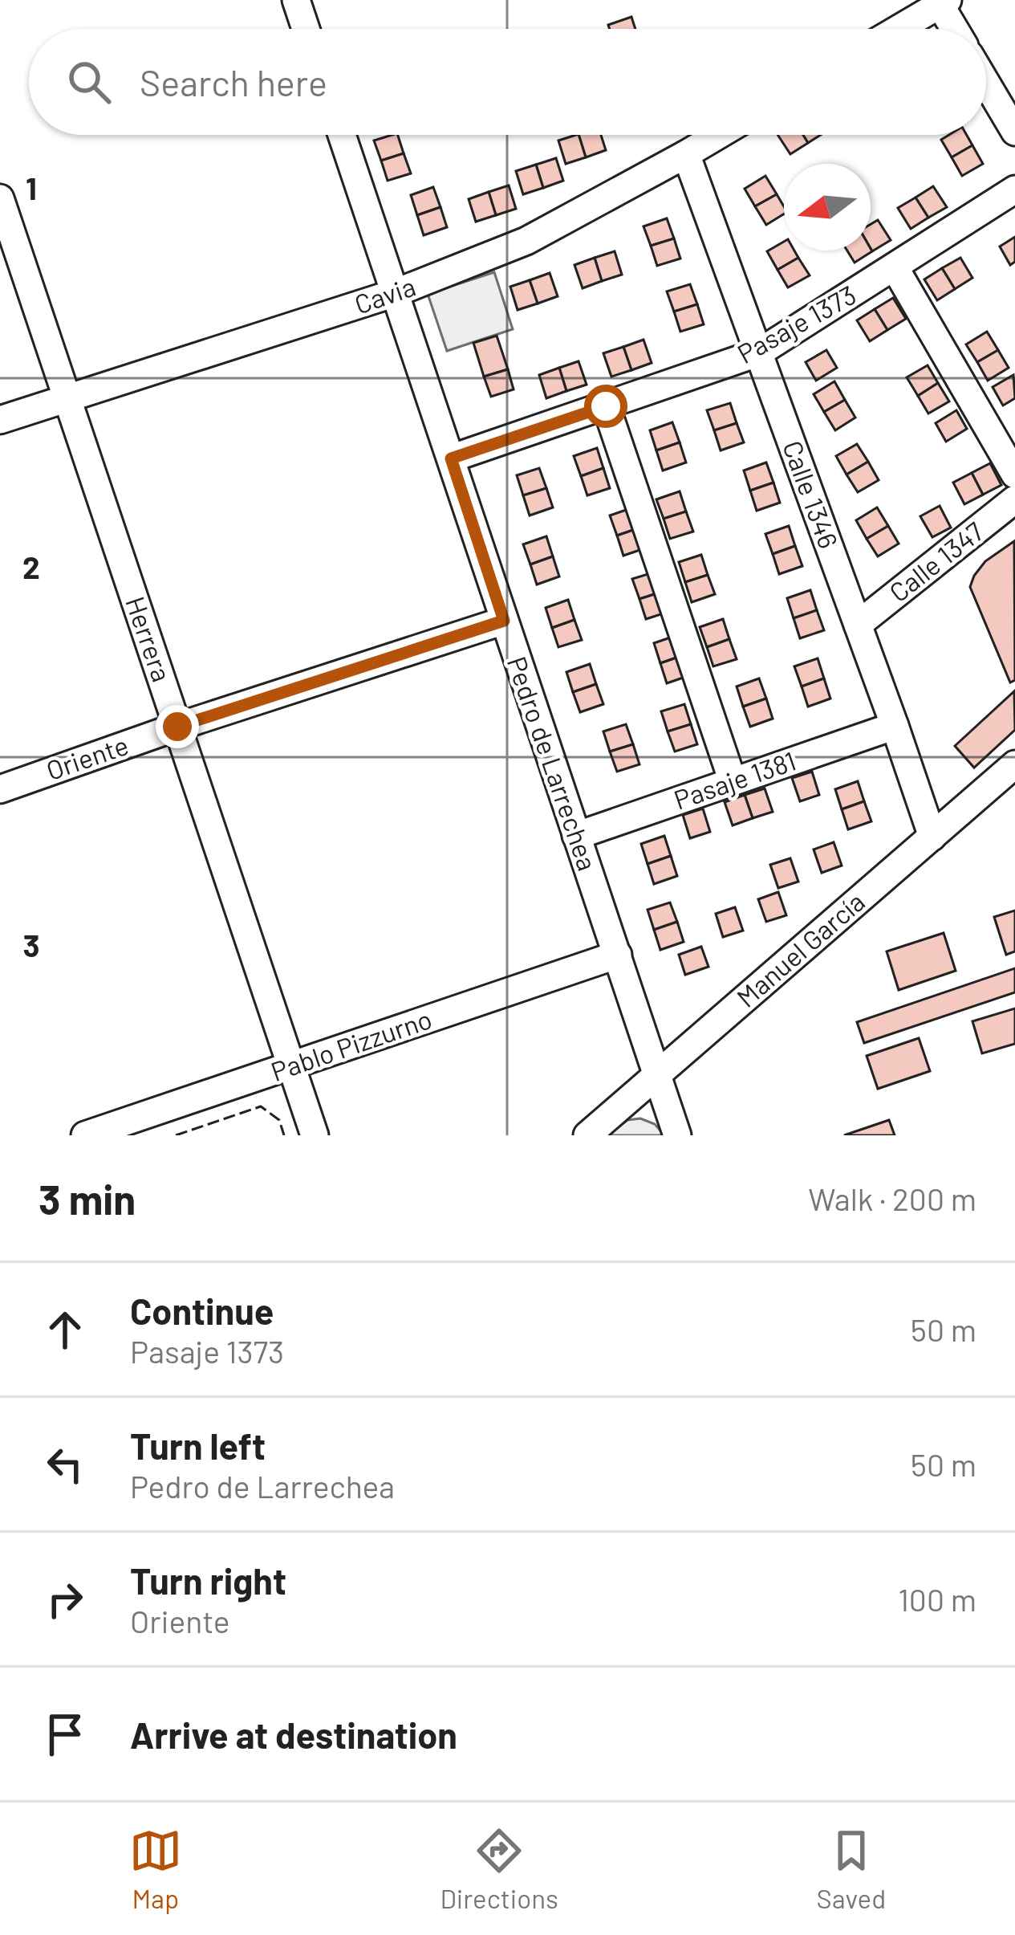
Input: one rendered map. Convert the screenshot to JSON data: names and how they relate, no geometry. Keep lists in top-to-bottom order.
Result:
{
  "streets": {
    "street": [
      "Cavia",
      "Pasaje 1373",
      "Calle 1346",
      "Calle 1347",
      "Herrera",
      "Oriente",
      "Pedro de Larrechea",
      "Pasaje 1381",
      "Manuel García",
      "Pablo Pizzurno"
    ]
  },
  "crossings": [
    ["Cavia", "Calle 1346"],
    ["Cavia", "Herrera"],
    ["Cavia", "Pedro de Larrechea"],
    ["Pasaje 1373", "Calle 1346"],
    ["Pasaje 1373", "Pedro de Larrechea"],
    ["Calle 1346", "Calle 1347"],
    ["Calle 1346", "Pasaje 1381"],
    ["Calle 1346", "Manuel García"],
    ["Herrera", "Oriente"],
    ["Herrera", "Pablo Pizzurno"],
    ["Oriente", "Pedro de Larrechea"],
    ["Pedro de Larrechea", "Pasaje 1381"],
    ["Pedro de Larrechea", "Manuel García"],
    ["Pedro de Larrechea", "Pablo Pizzurno"]
  ],
  "north": "left",
  "page": {
    "search": "Search here",
    "heading": ["3 min", "Walk · 200 m"],
    "list": [
      ["Continue", "Pasaje 1373", "50 m"],
      ["Turn left", "Pedro de Larrechea", "50 m"],
      ["Turn right", "Oriente", "100 m"],
      "Arrive at destination"
    ],
    "nav": ["Map", "Directions", "Saved"]
  },
  "grid": {
    "rows": ["1", "2", "3"]
  }
}
